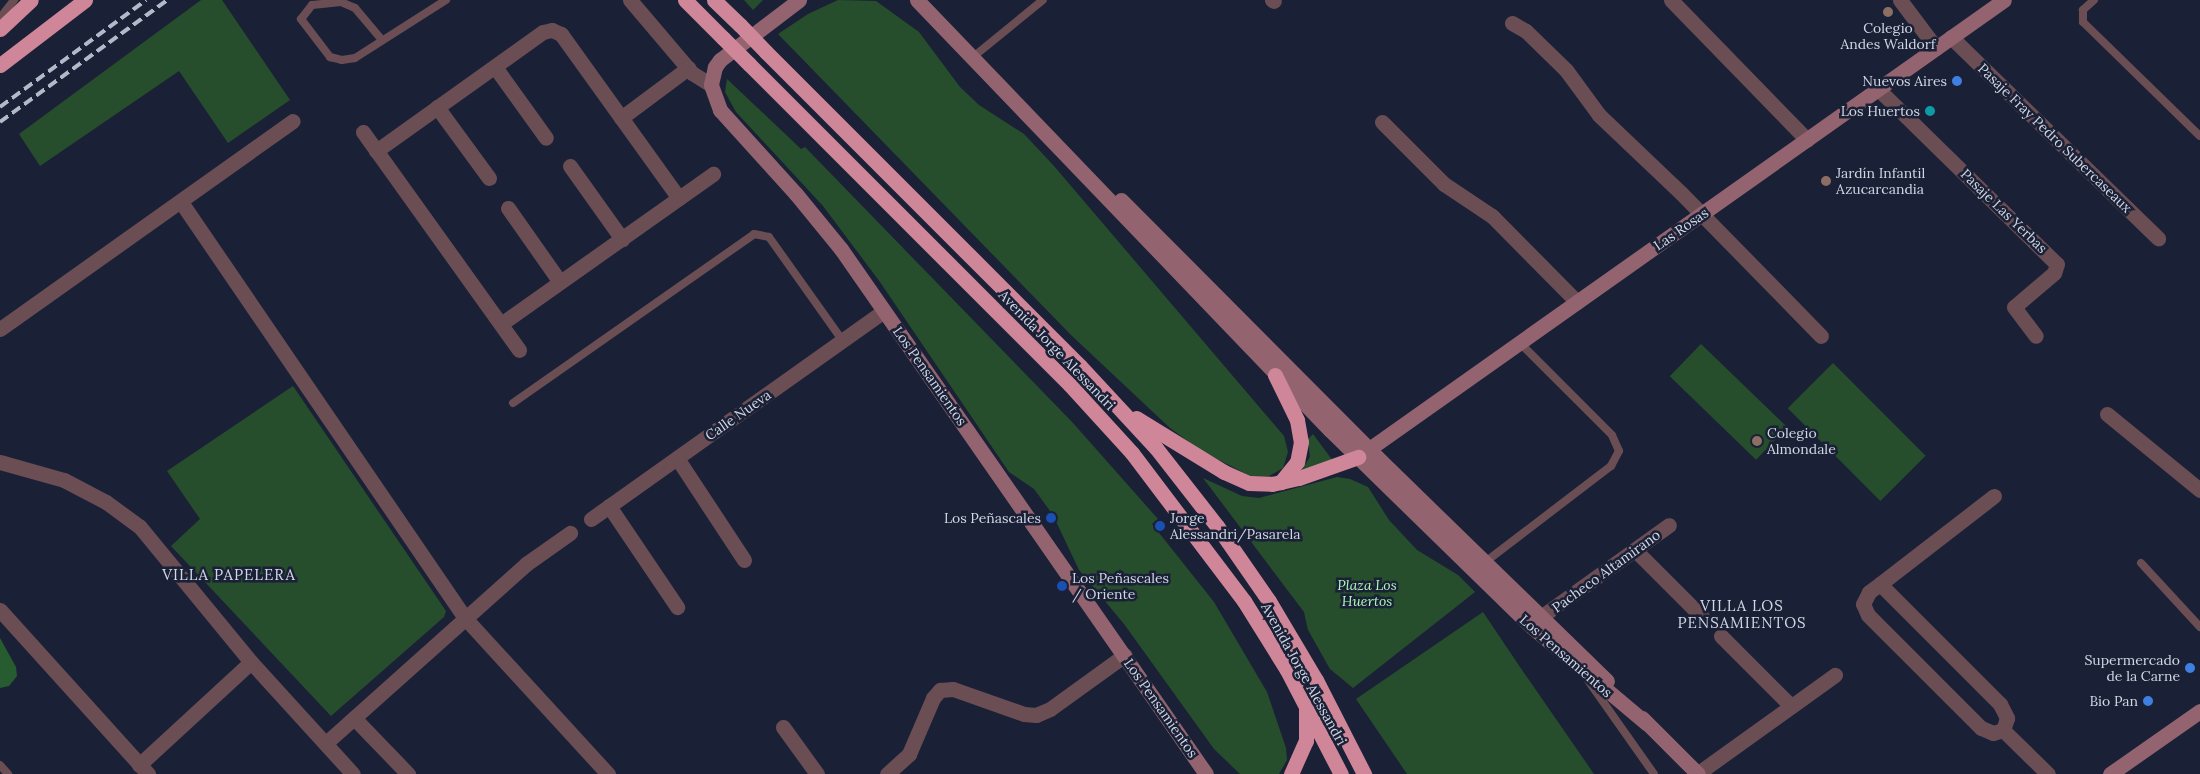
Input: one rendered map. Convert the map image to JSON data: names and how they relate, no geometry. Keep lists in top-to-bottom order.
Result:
{
  "streets": {
    "highway": ["Avenida Jorge Alessandri"],
    "main road": ["Las Rosas", "Los Pensamientos"],
    "street": [
      "Pasaje Fray Pedro Subercaseaux",
      "Pasaje Las Yerbas",
      "Calle Nueva",
      "Pacheco Altamirano"
    ]
  },
  "crossings": [
    ["Pasaje Fray Pedro Subercaseaux", "Las Rosas"],
    ["Pasaje Las Yerbas", "Las Rosas"],
    ["Las Rosas", "Los Pensamientos"],
    ["Los Pensamientos", "Calle Nueva"],
    ["Los Pensamientos", "Pacheco Altamirano"]
  ],
  "districts": ["VILLA PAPELERA", "VILLA LOS PENSAMIENTOS"],
  "parks": ["Plaza Los Huertos"],
  "places": [
    "Colegio Andes Waldorf",
    "Nuevos Aires",
    "Los Huertos",
    "Jardín Infantil Azucarcandia",
    "Colegio Almondale",
    "Los Peñascales",
    "Jorge Alessandri/Pasarela",
    "Los Peñascales / Oriente",
    "Supermercado de la Carne",
    "Bio Pan"
  ]
}
